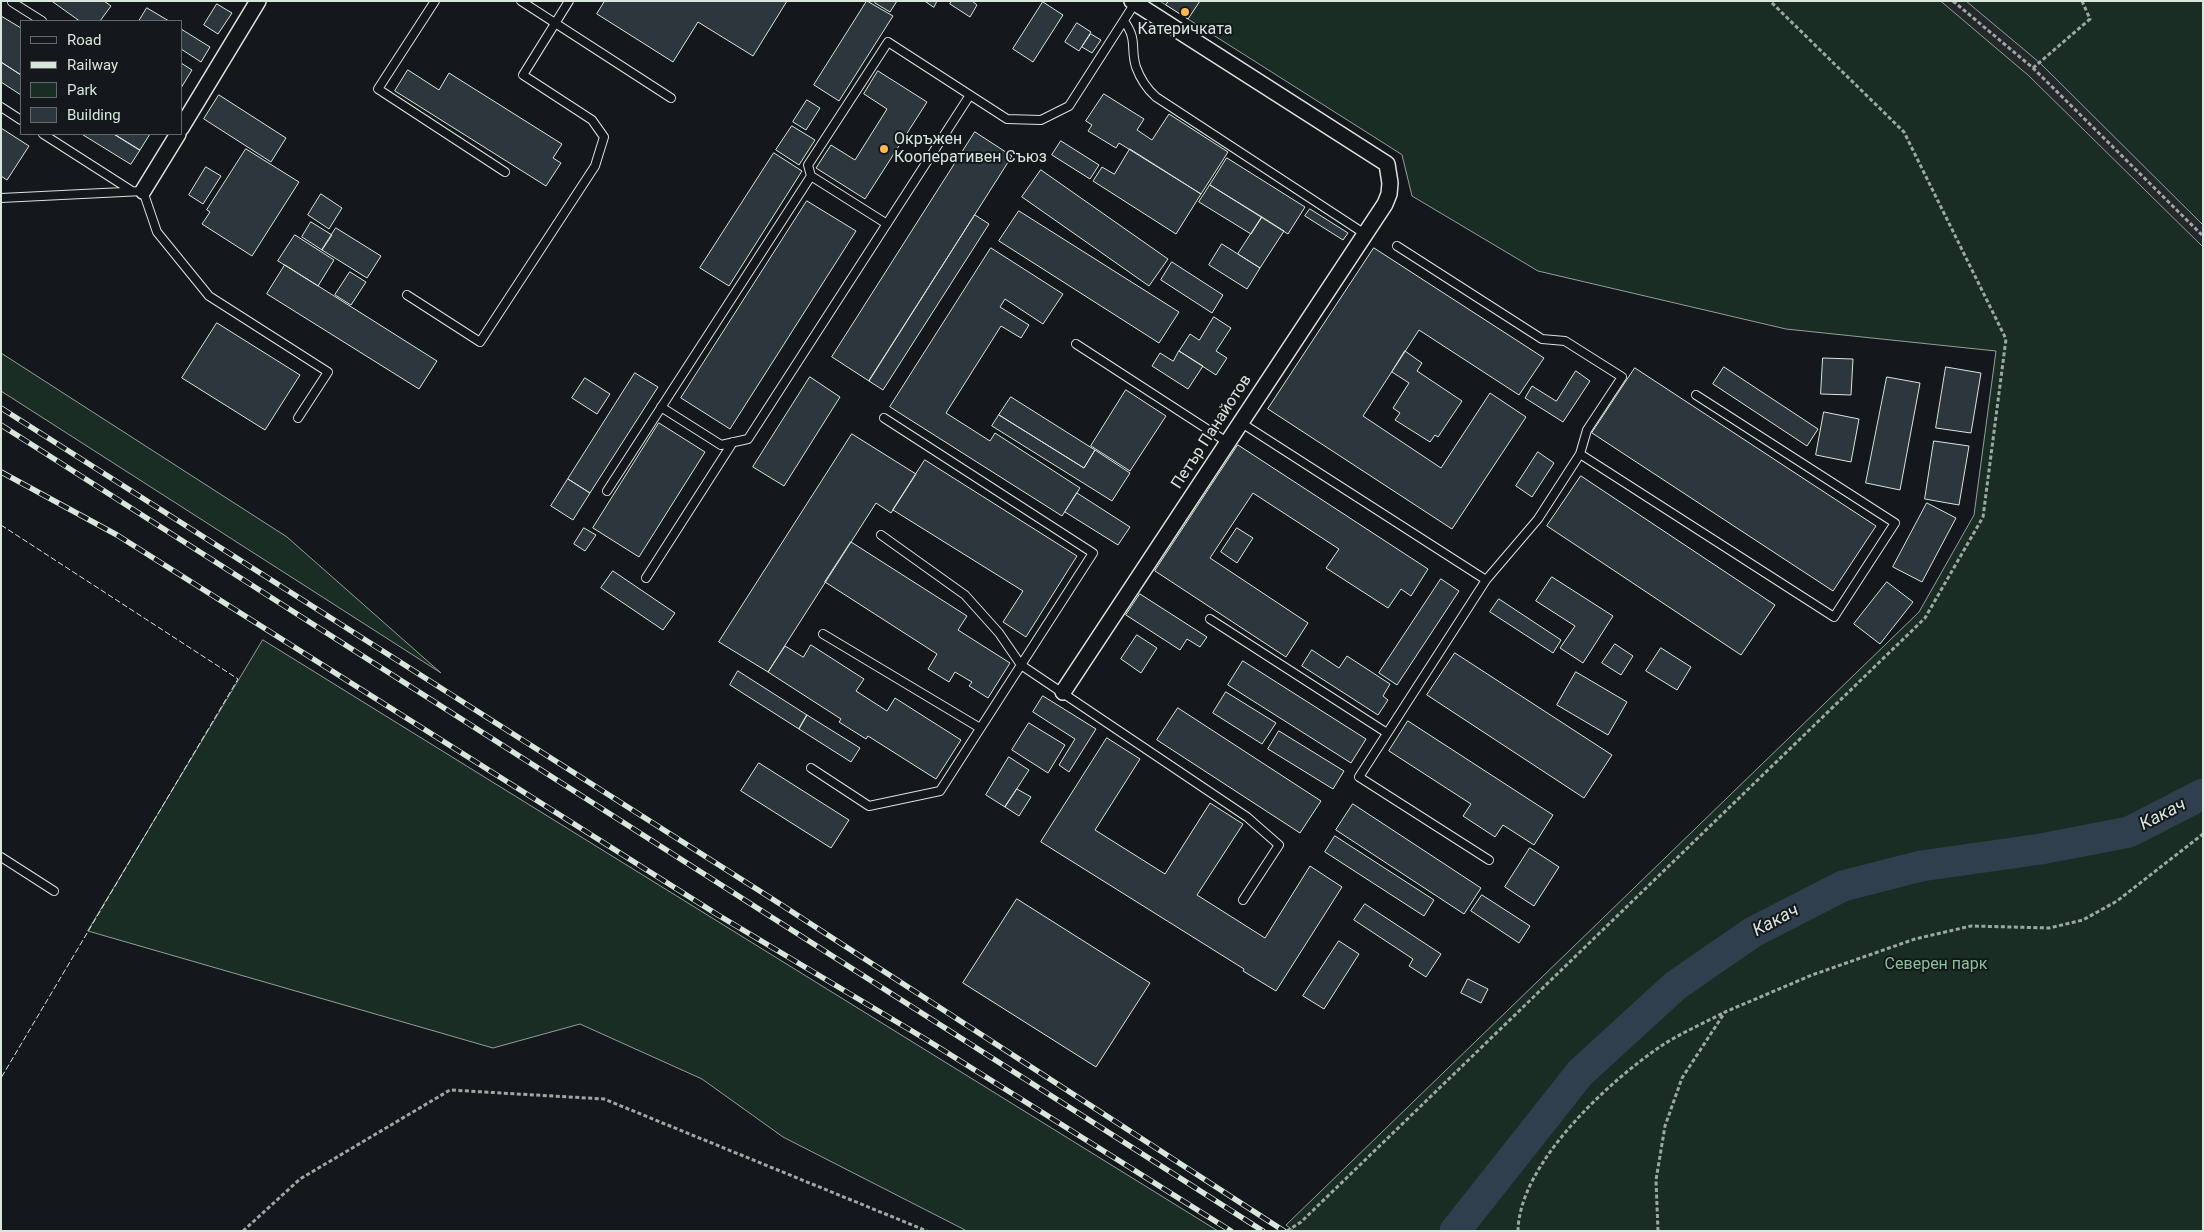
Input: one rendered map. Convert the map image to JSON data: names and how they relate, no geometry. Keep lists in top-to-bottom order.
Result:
{
  "streets": {
    "street": ["Петър Панайотов"]
  },
  "water": ["Какач"],
  "parks": ["Северен парк"],
  "places": ["Катеричката", "Окръжен Кооперативен Съюз"],
  "legend": [
    "Road",
    "Railway",
    "Park",
    "Building"
  ]
}
